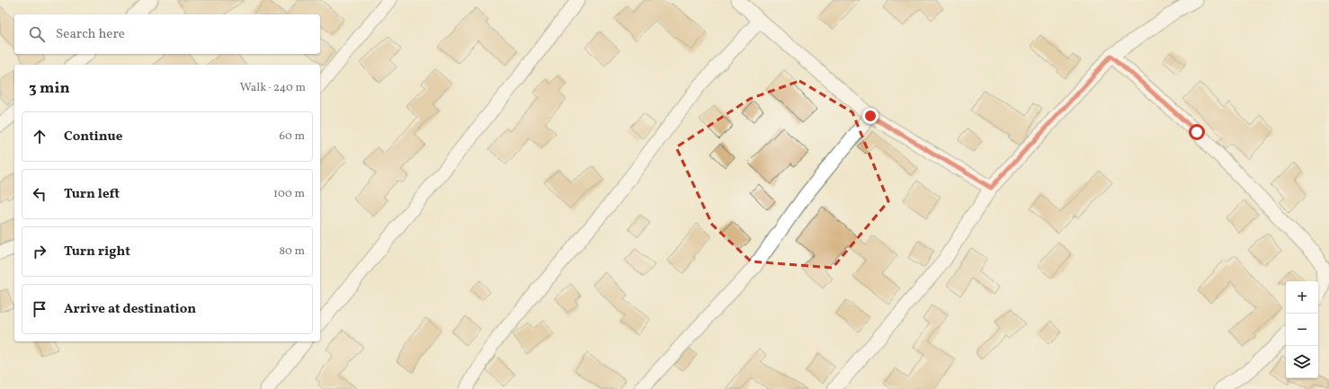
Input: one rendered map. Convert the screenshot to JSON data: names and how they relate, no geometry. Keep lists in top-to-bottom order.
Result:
{
  "page": {
    "search": "Search here",
    "heading": ["3 min", "Walk · 240 m"],
    "list": [
      ["Continue", "60 m"],
      ["Turn left", "100 m"],
      ["Turn right", "80 m"],
      "Arrive at destination"
    ],
    "map_buttons": ["+", "−"]
  }
}
